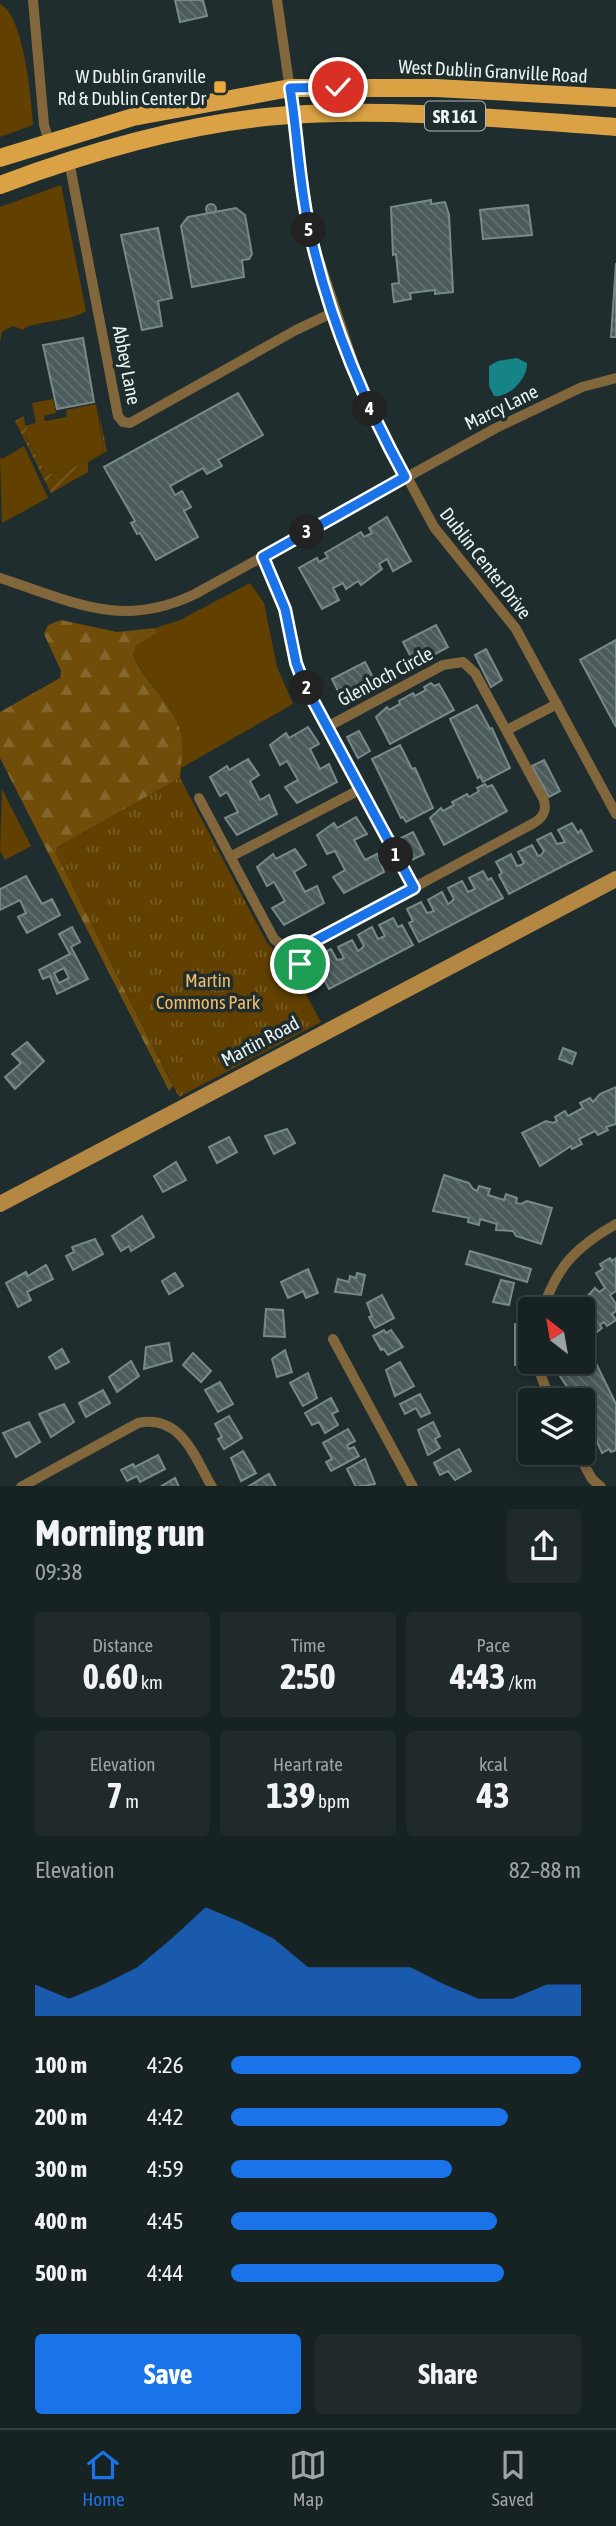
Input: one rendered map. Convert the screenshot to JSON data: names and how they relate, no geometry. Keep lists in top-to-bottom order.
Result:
{
  "streets": {
    "main road": ["West Dublin Granville Road", "SR 161"],
    "street": [
      "Abbey Lane",
      "Marcy Lane",
      "Dublin Center Drive",
      "Glenloch Circle",
      "Martin Road"
    ]
  },
  "crossings": [
    ["West Dublin Granville Road", "Dublin Center Drive"],
    ["SR 161", "Abbey Lane"],
    ["SR 161", "Dublin Center Drive"],
    ["Abbey Lane", "Dublin Center Drive"],
    ["Marcy Lane", "Dublin Center Drive"]
  ],
  "parks": ["Martin Commons Park"],
  "places": {
    "transit": ["W Dublin Granville Rd & Dublin Center Dr"]
  },
  "north": "top left",
  "page": {
    "pins": [
      "5",
      "4",
      "3",
      "2",
      "1"
    ],
    "heading": ["Morning run", "09:38"],
    "stats": [
      ["Distance", "0.60 km"],
      ["Time", "2:50"],
      ["Pace", "4:43 /km"],
      ["Elevation", "7 m"],
      ["Heart rate", "139 bpm"],
      ["kcal", "43"]
    ],
    "chart": ["Elevation", "82–88 m"],
    "list": [
      {
        "name": "100 m",
        "note": "4:26"
      },
      {
        "name": "200 m",
        "note": "4:42"
      },
      {
        "name": "300 m",
        "note": "4:59"
      },
      {
        "name": "400 m",
        "note": "4:45"
      },
      {
        "name": "500 m",
        "note": "4:44"
      }
    ],
    "buttons": ["Save", "Share"],
    "tabs": ["Home", "Map", "Saved"]
  }
}
